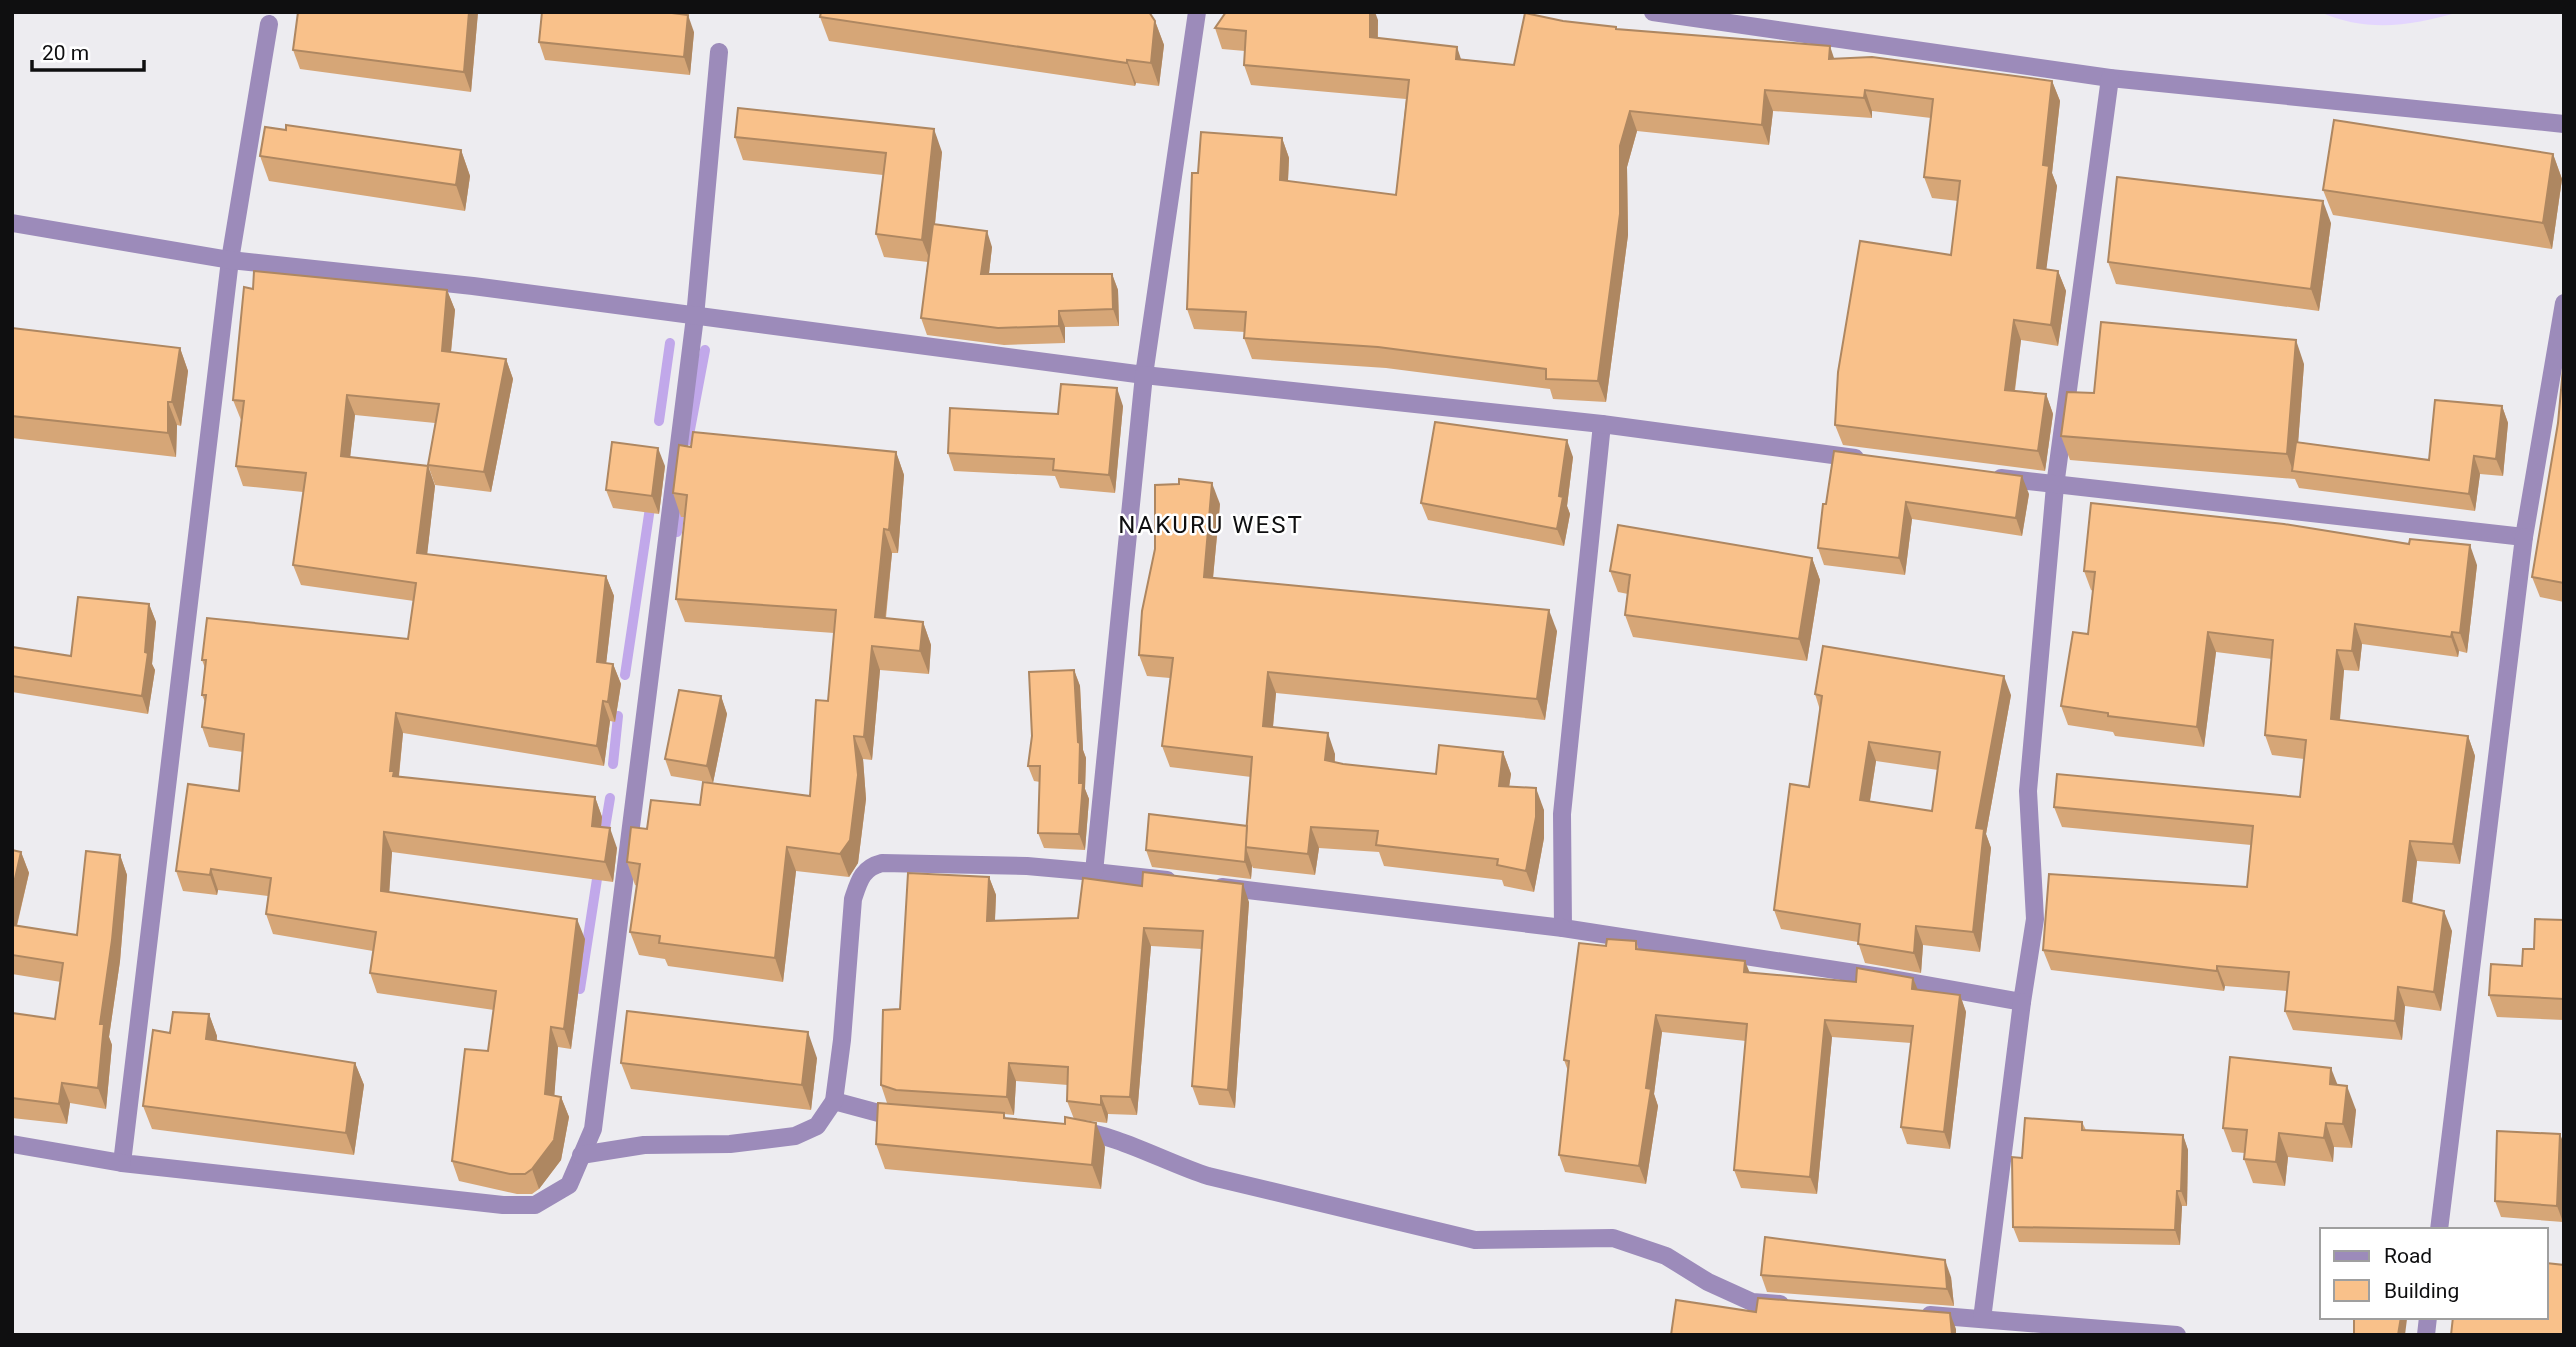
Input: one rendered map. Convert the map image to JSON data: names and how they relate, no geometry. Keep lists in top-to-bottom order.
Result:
{
  "districts": ["NAKURU WEST"],
  "legend": ["Road", "Building"],
  "scale_bar": "20 m"
}
